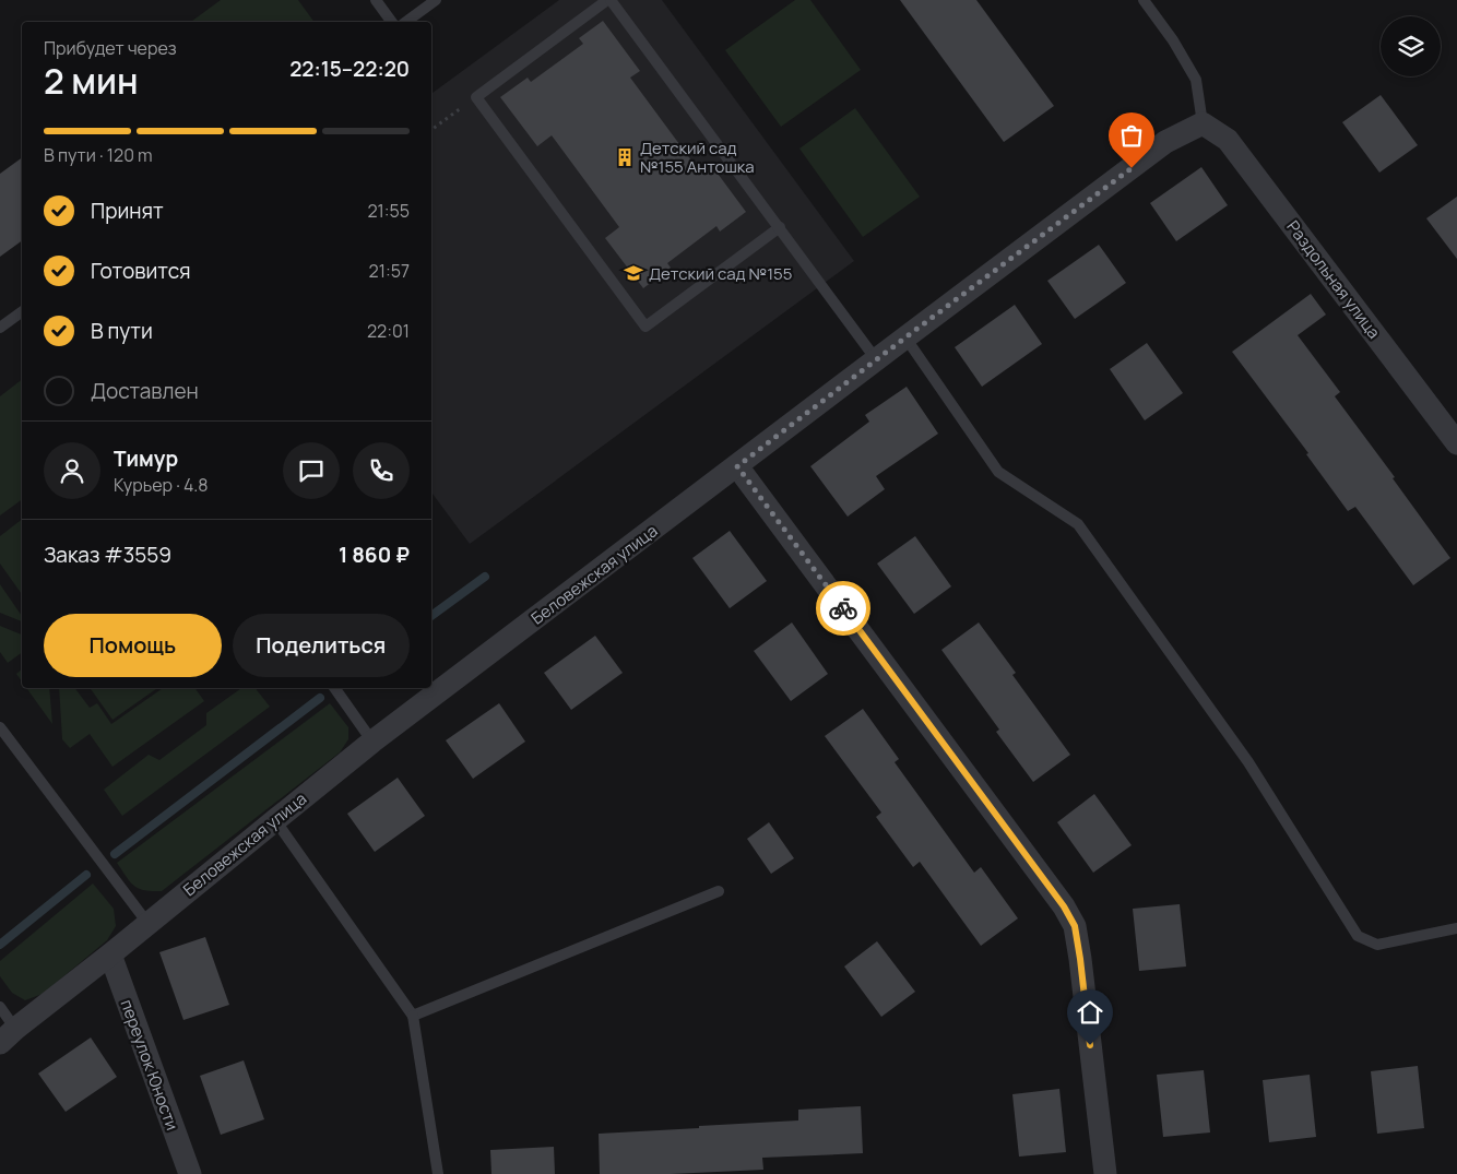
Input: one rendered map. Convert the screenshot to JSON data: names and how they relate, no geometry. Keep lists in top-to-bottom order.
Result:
{
  "streets": {
    "street": ["Раздольная улица", "Беловежская улица", "переулок Юности"]
  },
  "crossings": [
    ["Раздольная улица", "Беловежская улица"],
    ["Беловежская улица", "переулок Юности"]
  ],
  "places": {
    "building": ["Детский сад №155 Антошка"],
    "school or university": ["Детский сад №155"]
  },
  "page": {
    "heading": ["2 мин", "Прибудет через", "22:15–22:20"],
    "panel": [
      "Тимур",
      "Курьер · 4.8",
      "Заказ #3559",
      "1 860 ₽"
    ],
    "bar": "В пути · 120 m",
    "list": [
      ["Принят", "21:55"],
      ["Готовится", "21:57"],
      ["В пути", "22:01"],
      "Доставлен"
    ],
    "buttons": ["Помощь", "Поделиться"]
  }
}
